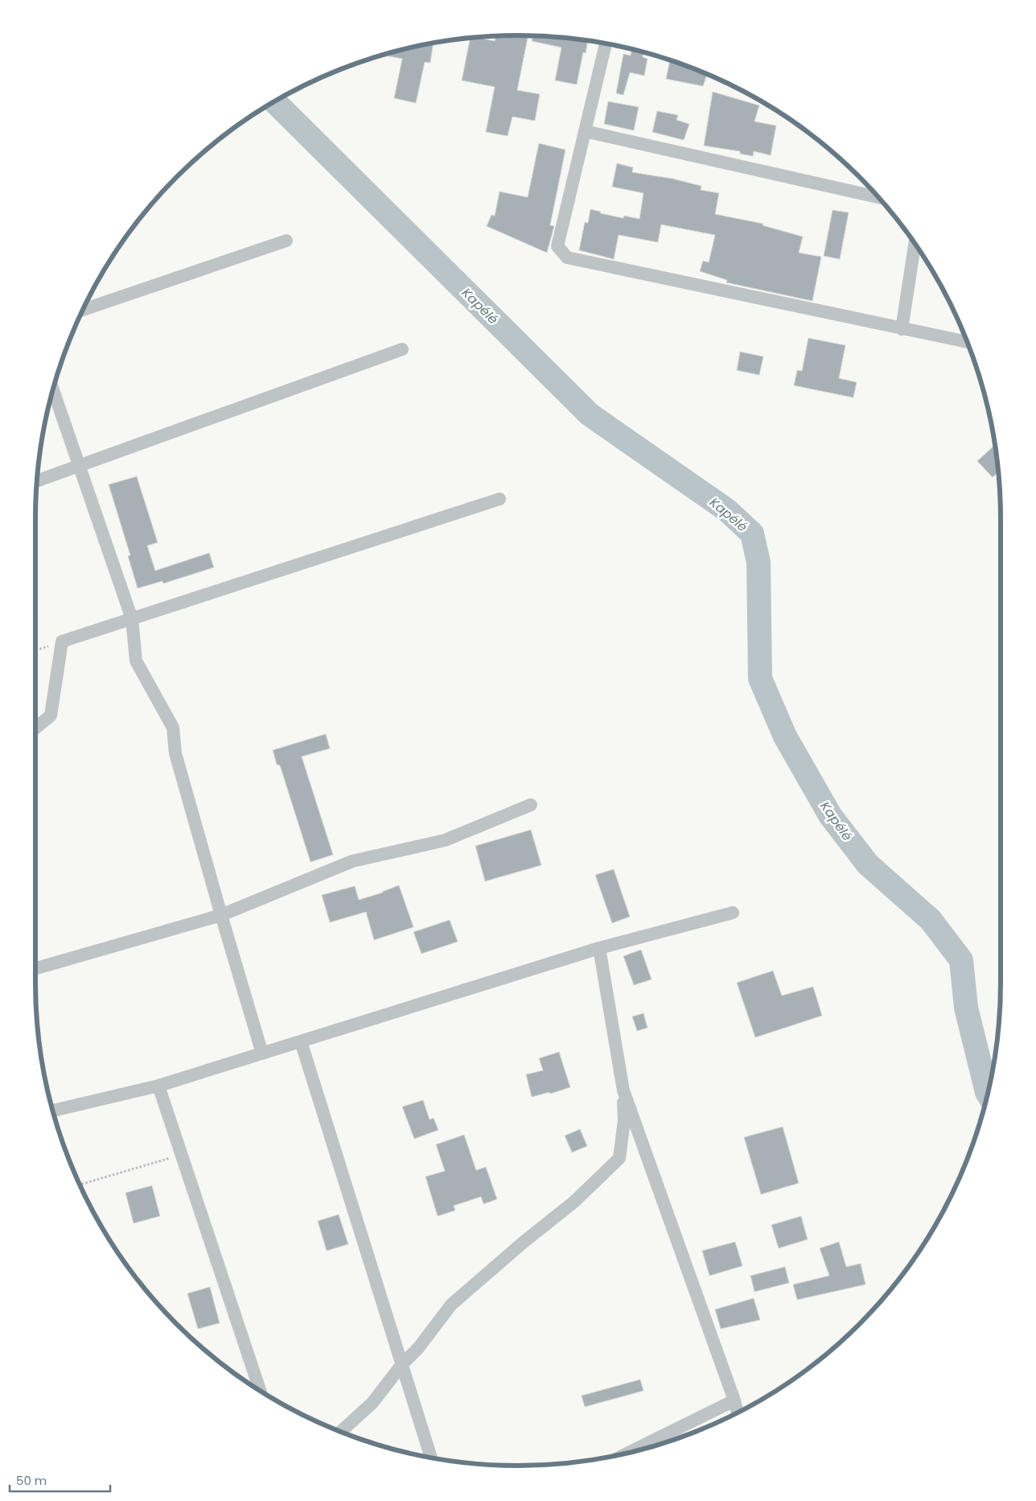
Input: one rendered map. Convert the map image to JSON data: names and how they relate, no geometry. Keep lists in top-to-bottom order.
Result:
{
  "water": ["Kapélé"],
  "scale_bar": "50 m"
}
